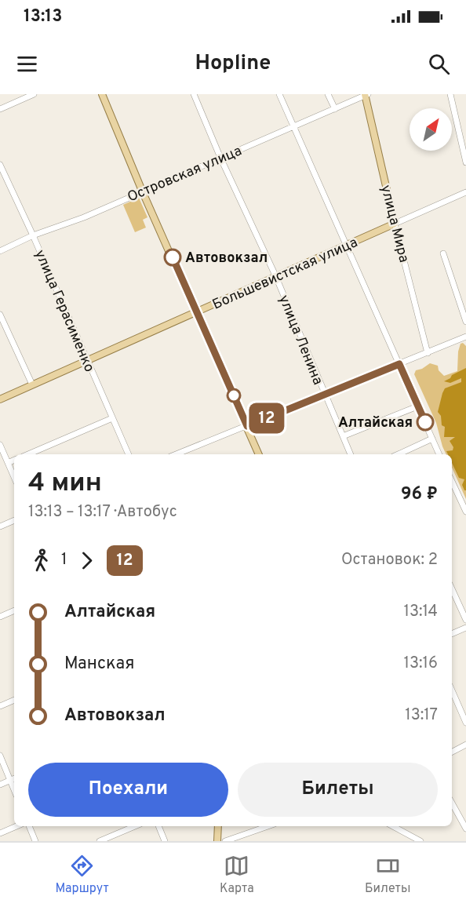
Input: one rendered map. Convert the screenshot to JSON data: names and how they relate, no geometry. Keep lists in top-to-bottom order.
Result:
{
  "streets": {
    "main road": ["улица Мира", "Большевистская улица"],
    "street": ["Островская улица", "улица Герасименко", "улица Ленина"]
  },
  "crossings": [
    ["Островская улица", "улица Мира"],
    ["Островская улица", "улица Герасименко"],
    ["Островская улица", "улица Ленина"],
    ["улица Мира", "Большевистская улица"],
    ["Большевистская улица", "улица Герасименко"],
    ["Большевистская улица", "улица Ленина"]
  ],
  "places": ["Автовокзал", "Алтайская"],
  "lines": ["bus line 12"],
  "north": "top right",
  "page": {
    "status": "13:13",
    "header": "Hopline",
    "on_map": "12",
    "heading": ["4 мин", "13:13 – 13:17 · Автобус", "96 ₽"],
    "legs": ["1", "12", "Остановок: 2"],
    "list": [
      {
        "name": "Алтайская",
        "value": "13:14"
      },
      {
        "name": "Манская",
        "value": "13:16"
      },
      {
        "name": "Автовокзал",
        "value": "13:17"
      }
    ],
    "buttons": ["Поехали", "Билеты"],
    "tabs": ["Маршрут", "Карта", "Билеты"]
  }
}
